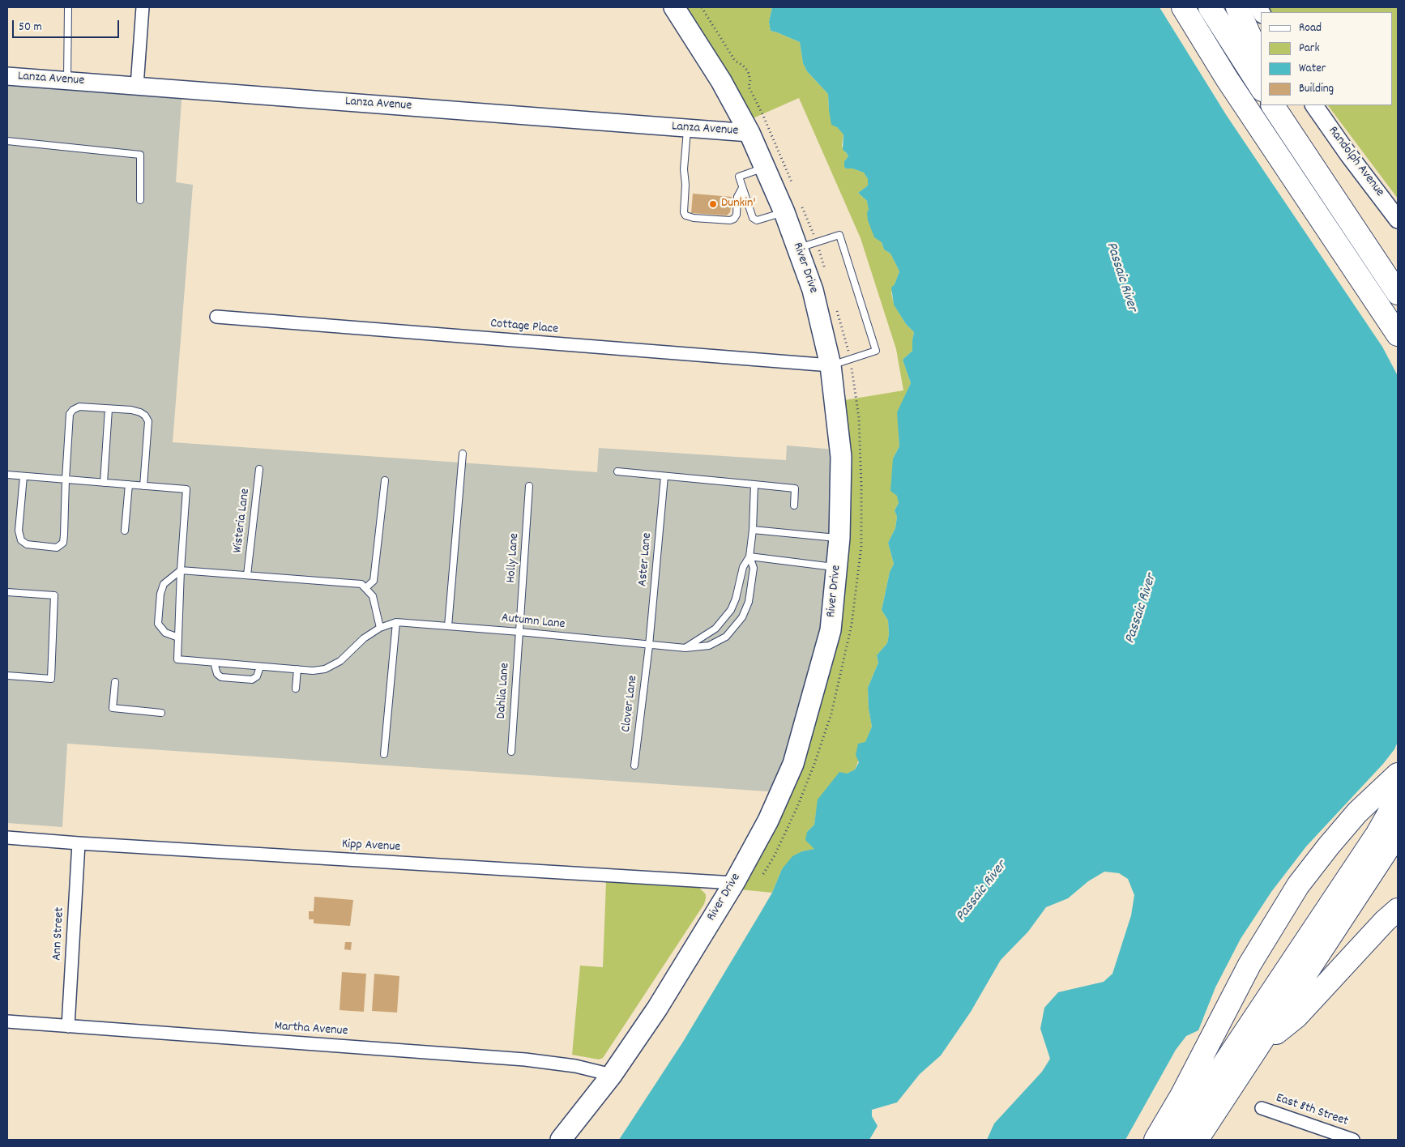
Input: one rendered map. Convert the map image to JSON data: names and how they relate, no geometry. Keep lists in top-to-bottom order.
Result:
{
  "streets": {
    "main road": ["River Drive"],
    "street": [
      "Lanza Avenue",
      "Randolph Avenue",
      "Cottage Place",
      "Kipp Avenue",
      "Ann Street",
      "Martha Avenue",
      "East 8th Street"
    ],
    "lane": [
      "Wisteria Lane",
      "Holly Lane",
      "Aster Lane",
      "Autumn Lane",
      "Dahlia Lane",
      "Clover Lane"
    ]
  },
  "crossings": [
    ["Lanza Avenue", "River Drive"],
    ["River Drive", "Cottage Place"],
    ["River Drive", "Kipp Avenue"],
    ["River Drive", "Martha Avenue"],
    ["Holly Lane", "Autumn Lane"],
    ["Holly Lane", "Dahlia Lane"],
    ["Aster Lane", "Autumn Lane"],
    ["Aster Lane", "Clover Lane"],
    ["Autumn Lane", "Dahlia Lane"],
    ["Autumn Lane", "Clover Lane"],
    ["Kipp Avenue", "Ann Street"],
    ["Ann Street", "Martha Avenue"]
  ],
  "water": ["Passaic River"],
  "places": ["Dunkin'"],
  "legend": [
    "Road",
    "Park",
    "Water",
    "Building"
  ],
  "scale_bar": "50 m"
}
